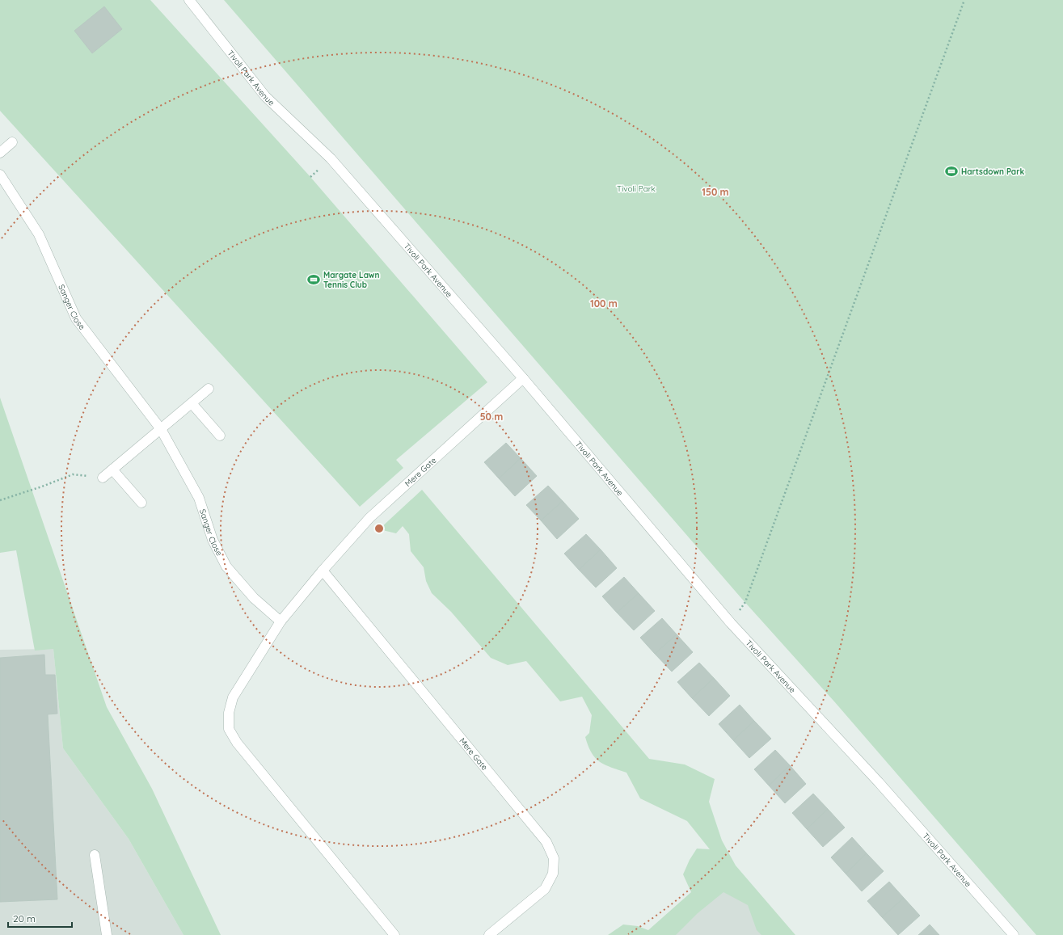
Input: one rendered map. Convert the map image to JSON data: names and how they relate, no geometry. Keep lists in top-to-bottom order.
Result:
{
  "streets": {
    "street": ["Tivoli Park Avenue", "Sanger Close", "Mere Gate"]
  },
  "crossings": [
    ["Tivoli Park Avenue", "Mere Gate"],
    ["Sanger Close", "Mere Gate"]
  ],
  "parks": ["Tivoli Park"],
  "places": {
    "sports": ["Hartsdown Park", "Margate Lawn Tennis Club"]
  },
  "scale_bar": "20 m",
  "rings": ["150 m", "100 m", "50 m"]
}
